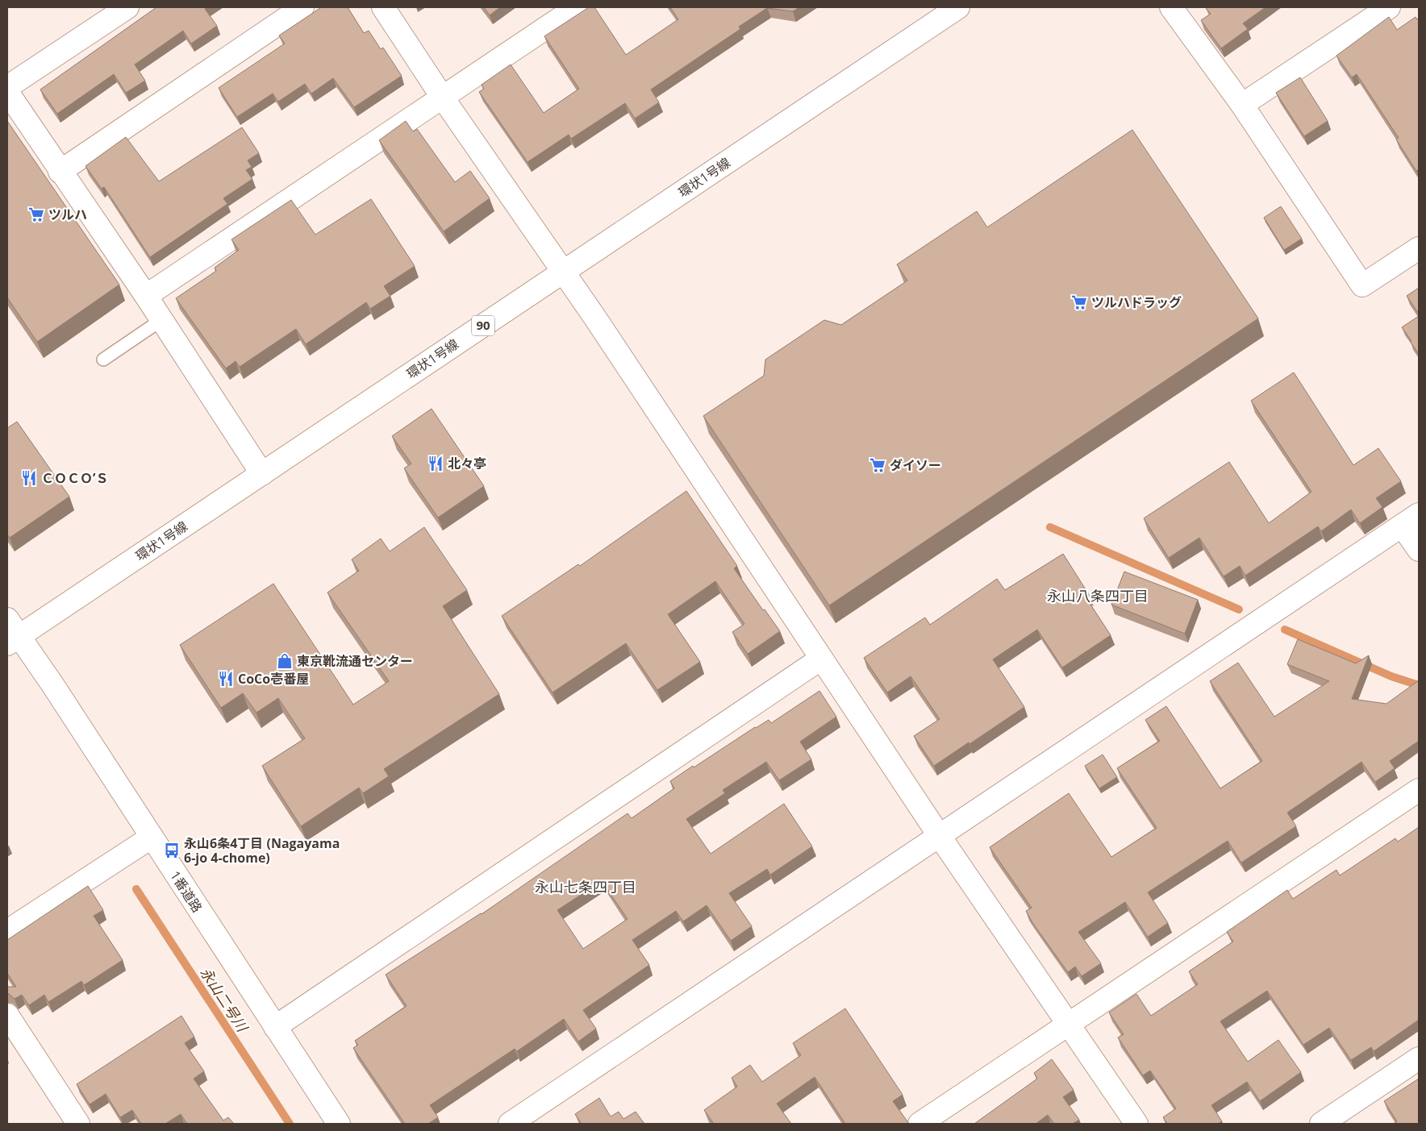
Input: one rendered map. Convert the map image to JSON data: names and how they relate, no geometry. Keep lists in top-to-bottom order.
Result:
{
  "streets": {
    "street": ["環状1号線", "90", "1番道路"]
  },
  "crossings": [
    ["環状1号線", "1番道路"]
  ],
  "districts": ["永山八条四丁目", "永山七条四丁目"],
  "water": ["永山二号川"],
  "places": {
    "supermarket": ["ツルハ", "ツルハドラッグ", "ダイソー"],
    "restaurant": ["北々亭", "ＣＯＣＯ’Ｓ", "CoCo壱番屋"],
    "shop": ["東京靴流通センター"],
    "bus stop": ["永山6条4丁目 (Nagayama 6-jo 4-chome)"]
  }
}
